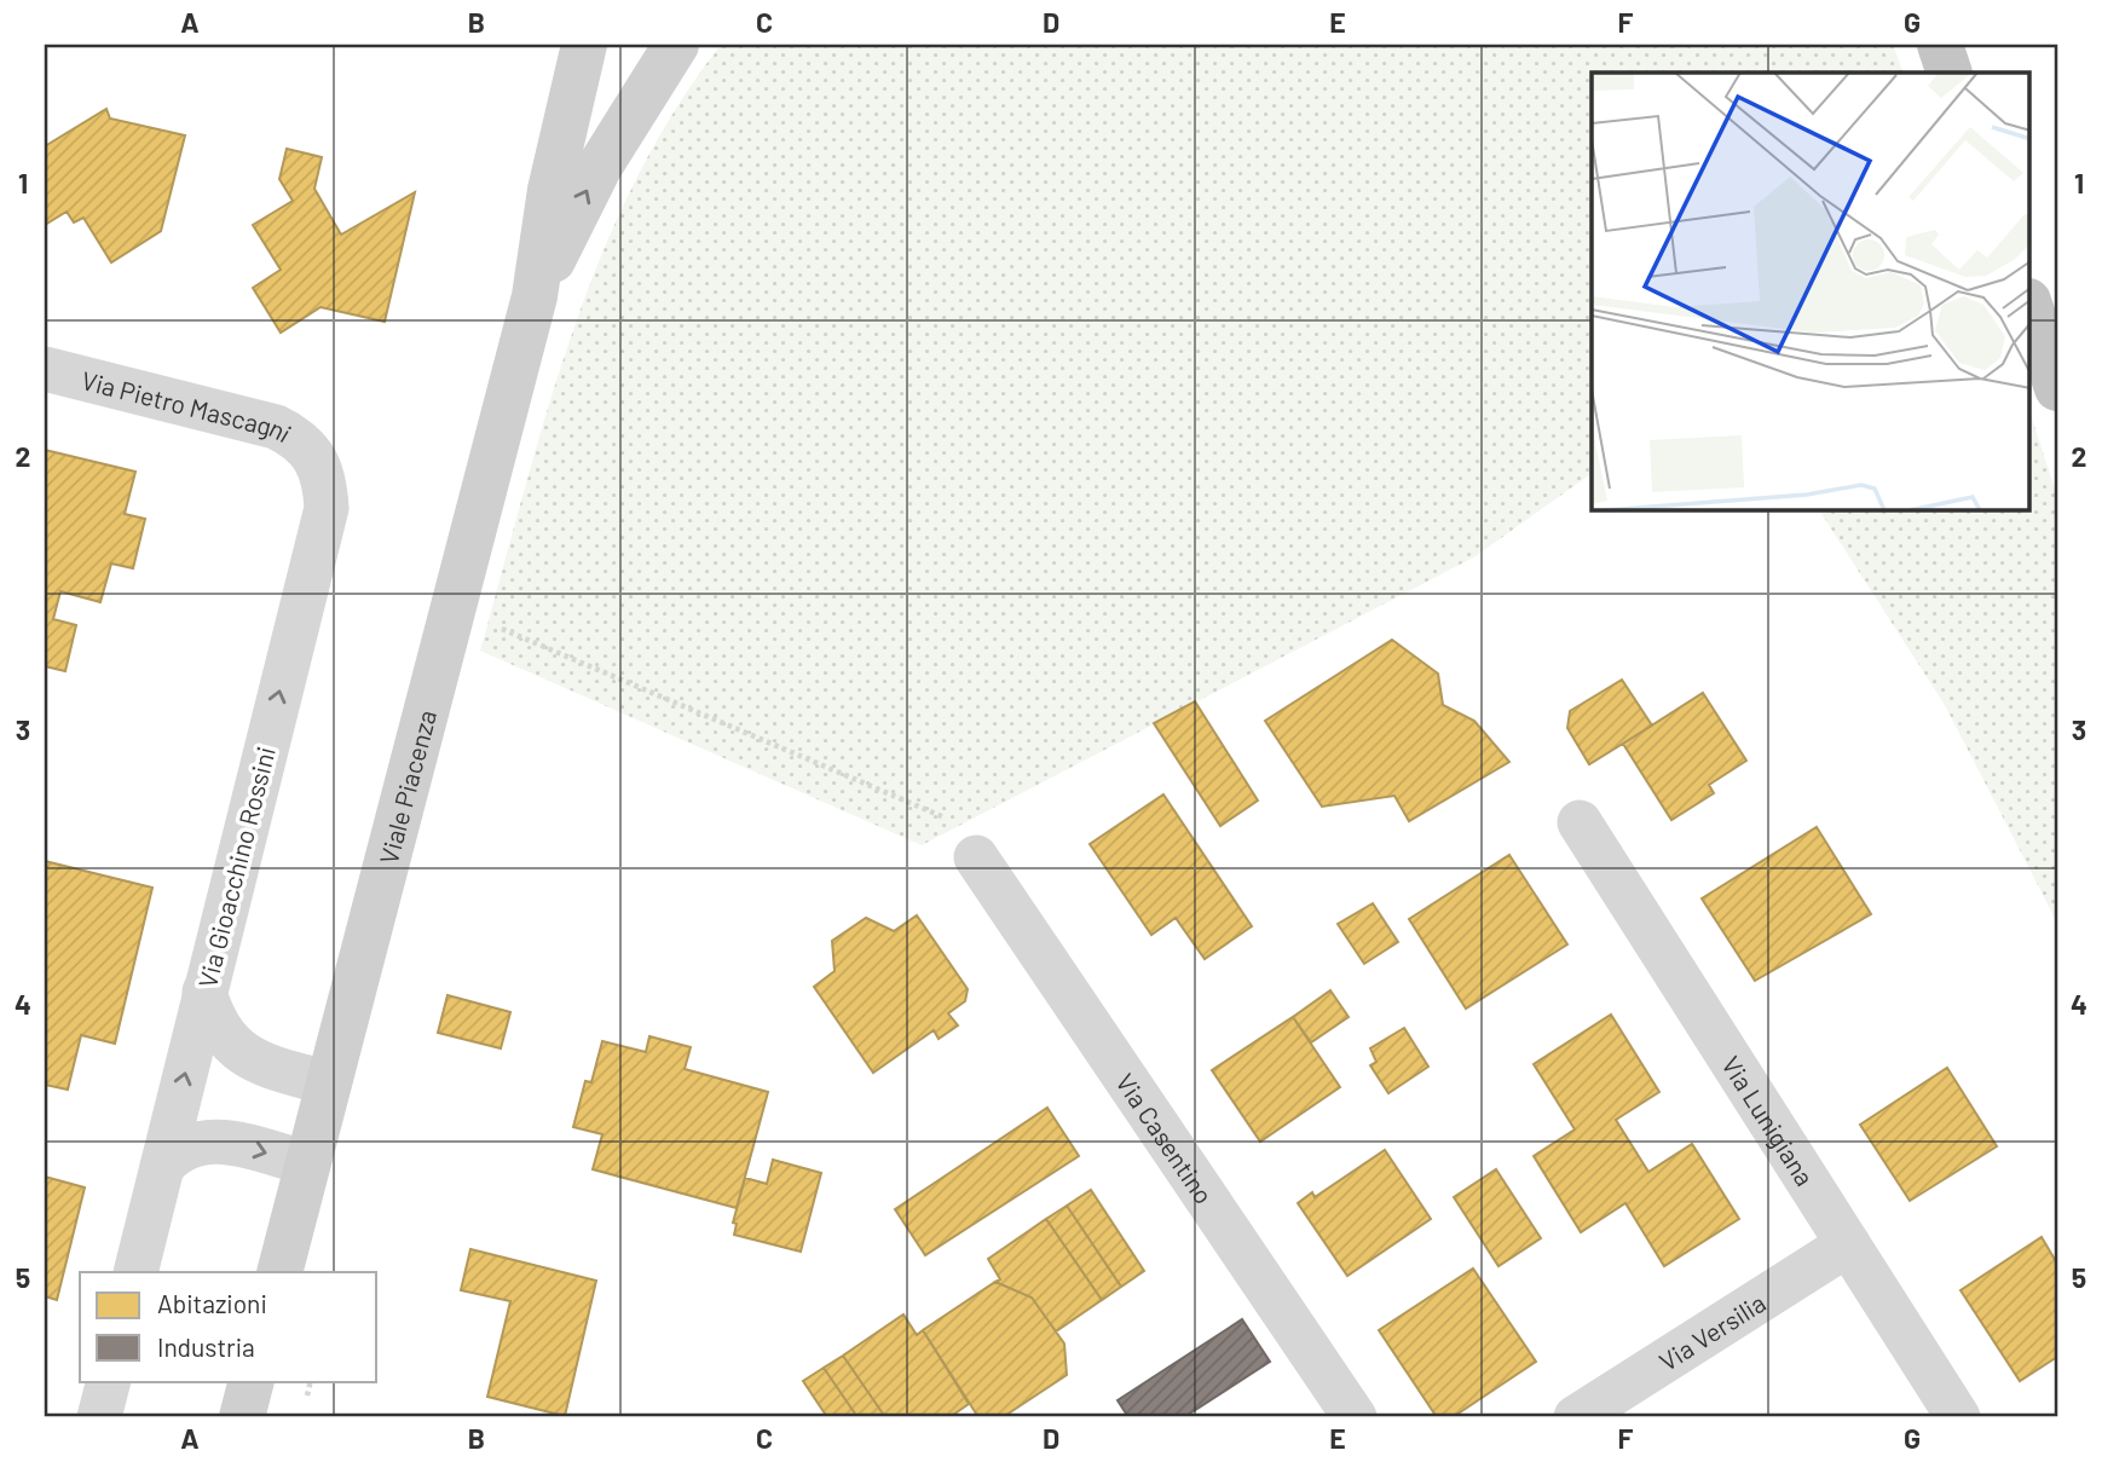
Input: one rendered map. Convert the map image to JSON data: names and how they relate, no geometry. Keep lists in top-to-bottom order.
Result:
{
  "streets": {
    "street": [
      "Via Pietro Mascagni",
      "Viale Piacenza",
      "Via Gioacchino Rossini",
      "Via Lunigiana",
      "Via Casentino",
      "Via Versilia"
    ]
  },
  "crossings": [
    ["Via Pietro Mascagni", "Via Gioacchino Rossini"],
    ["Via Lunigiana", "Via Versilia"]
  ],
  "one_way": ["Via Gioacchino Rossini"],
  "legend": ["Abitazioni", "Industria"],
  "grid": {
    "columns": [
      "A",
      "B",
      "C",
      "D",
      "E",
      "F",
      "G"
    ],
    "rows": [
      "1",
      "2",
      "3",
      "4",
      "5"
    ]
  }
}
